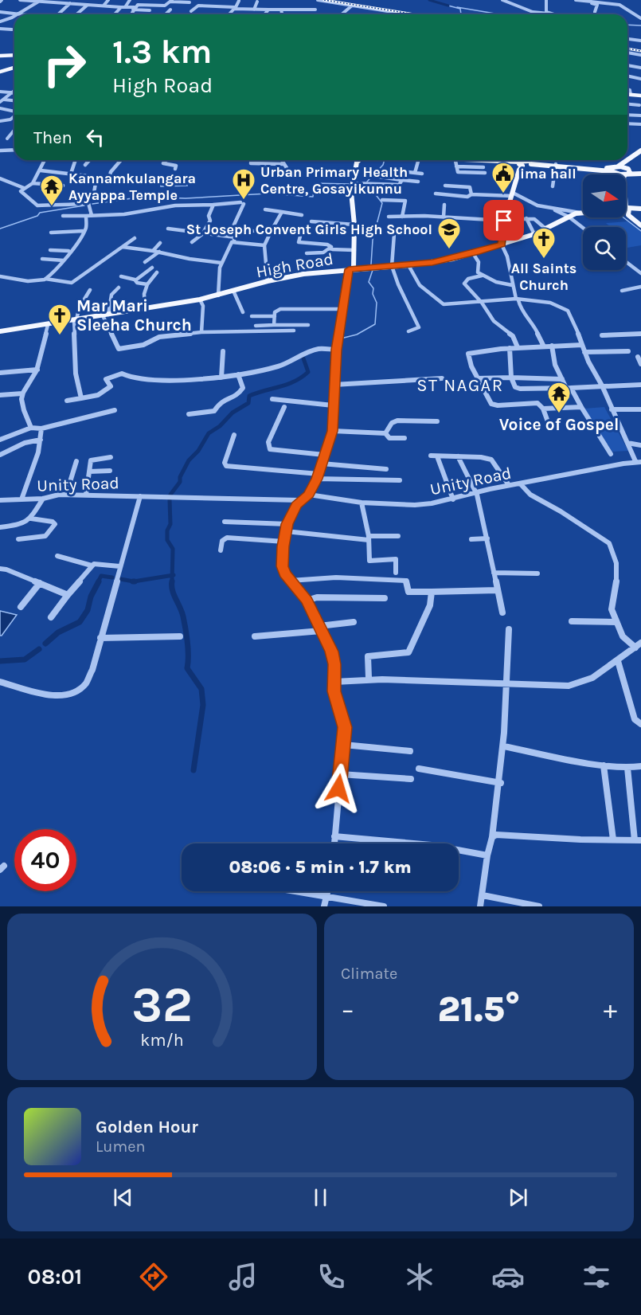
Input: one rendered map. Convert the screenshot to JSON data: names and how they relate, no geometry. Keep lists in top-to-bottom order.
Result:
{
  "streets": {
    "main road": ["High Road"],
    "street": ["Unity Road"]
  },
  "districts": ["ST NAGAR"],
  "places": {
    "public building": ["ima hall"],
    "hospital": ["Urban Primary Health Centre, Gosayikunnu"],
    "temple": ["Kannamkulangara Ayyappa Temple", "Voice of Gospel"],
    "school or university": ["St Joseph Convent Girls High School"],
    "church": ["All Saints Church", "Mar Mari Sleeha Church"]
  },
  "north": "right",
  "page": {
    "turn": ["1.3 km", "High Road"],
    "then": "Then",
    "limit": "40",
    "trip": "08:06 · 5 min · 1.7 km",
    "tile": "Climate",
    "heat": ["−", "21.5°", "+"],
    "song": ["Golden Hour", "Lumen"],
    "tabs": "08:01",
    "gauge": ["32", "km/h"]
  }
}
